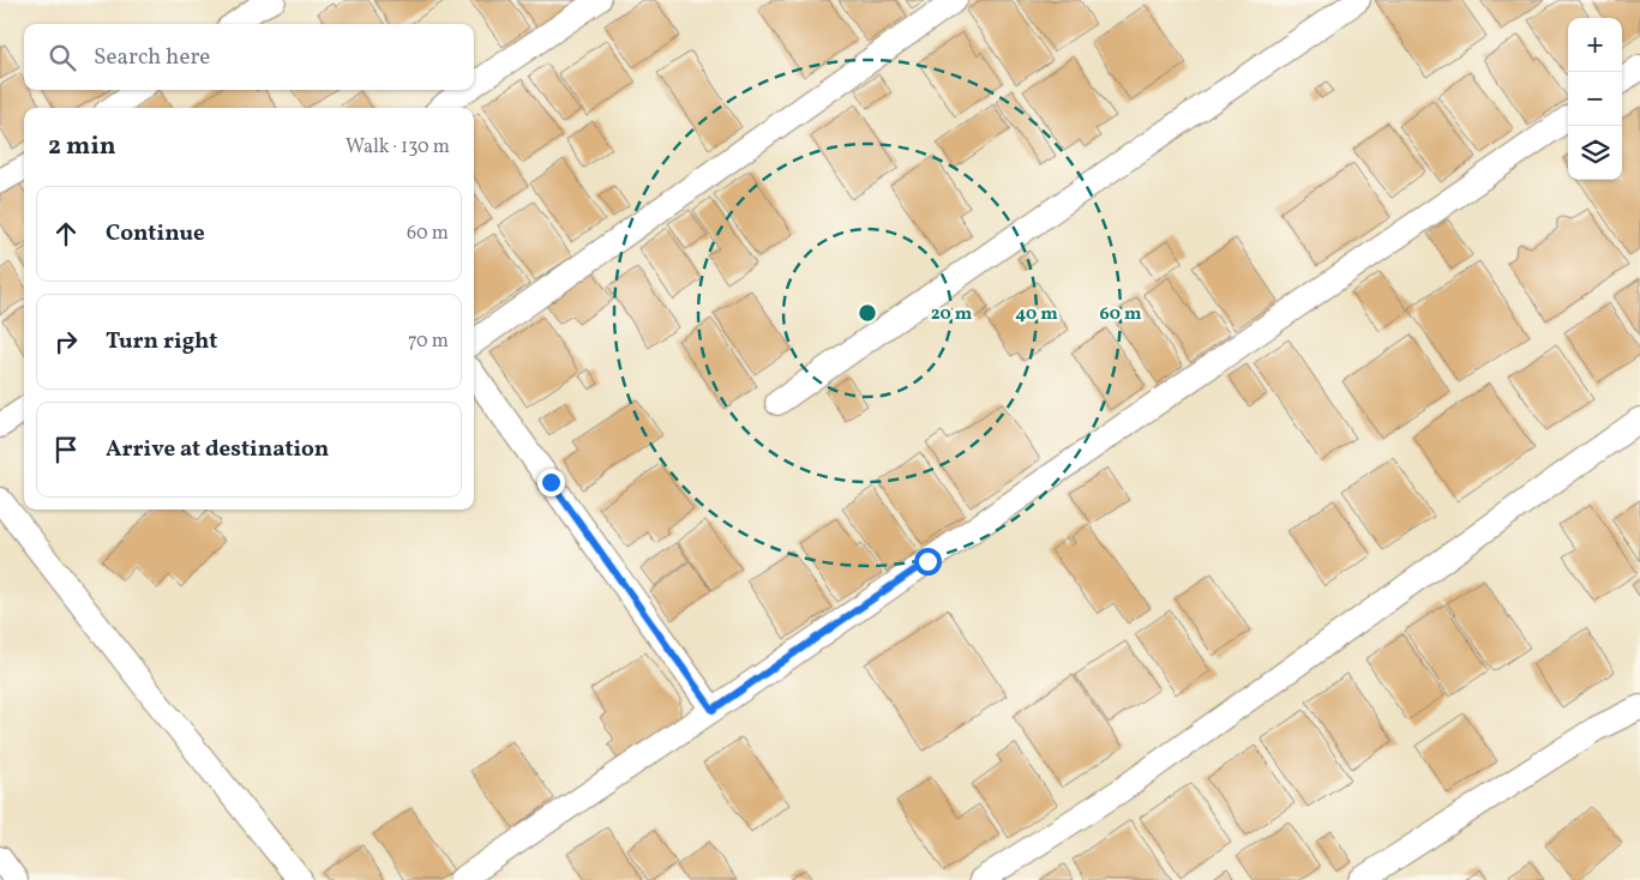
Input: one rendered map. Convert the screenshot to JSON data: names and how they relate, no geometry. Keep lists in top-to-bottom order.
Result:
{
  "page": {
    "map_buttons": ["+", "−"],
    "search": "Search here",
    "heading": ["2 min", "Walk · 130 m"],
    "list": [
      ["Continue", "60 m"],
      ["Turn right", "70 m"],
      "Arrive at destination"
    ]
  },
  "rings": ["20 m", "40 m", "60 m"]
}
